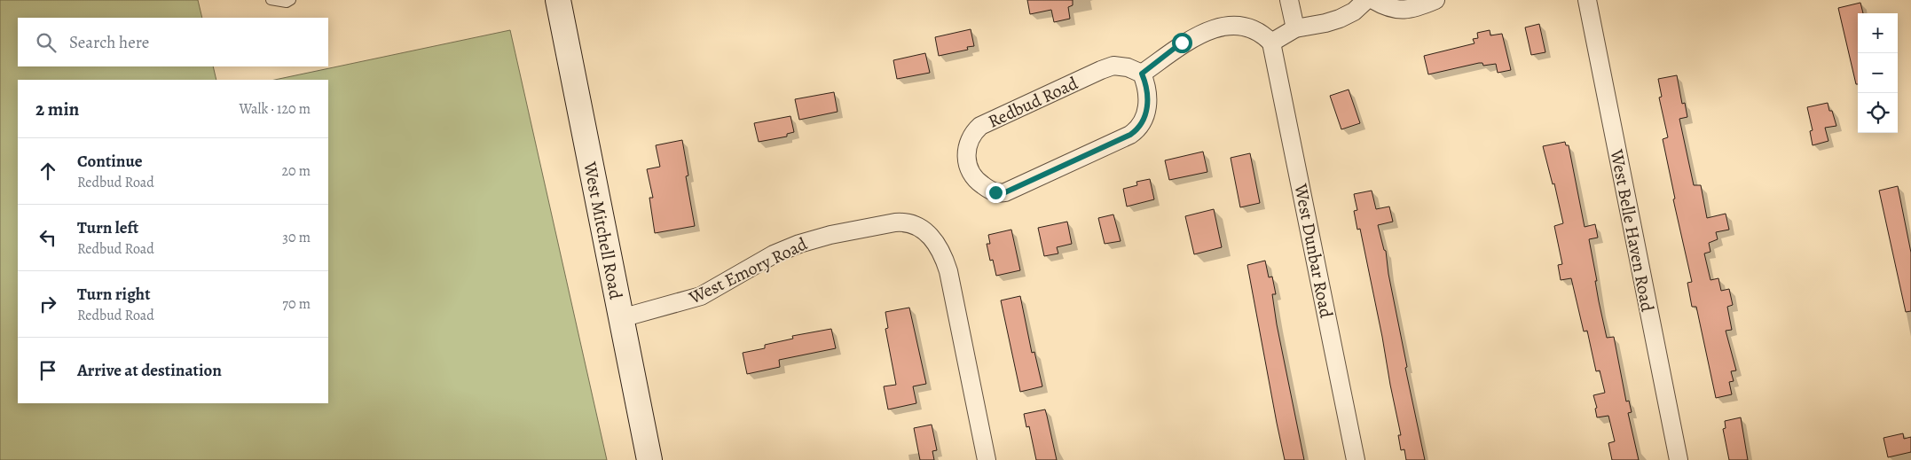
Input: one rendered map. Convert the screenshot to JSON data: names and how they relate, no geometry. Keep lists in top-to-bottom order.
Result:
{
  "streets": {
    "main road": ["West Mitchell Road"],
    "street": [
      "Redbud Road",
      "West Belle Haven Road",
      "West Dunbar Road",
      "West Emory Road"
    ]
  },
  "crossings": [
    ["West Mitchell Road", "West Emory Road"]
  ],
  "page": {
    "map_buttons": ["+", "−"],
    "search": "Search here",
    "heading": ["2 min", "Walk · 120 m"],
    "list": [
      ["Continue", "Redbud Road", "20 m"],
      ["Turn left", "Redbud Road", "30 m"],
      ["Turn right", "Redbud Road", "70 m"],
      "Arrive at destination"
    ]
  }
}
